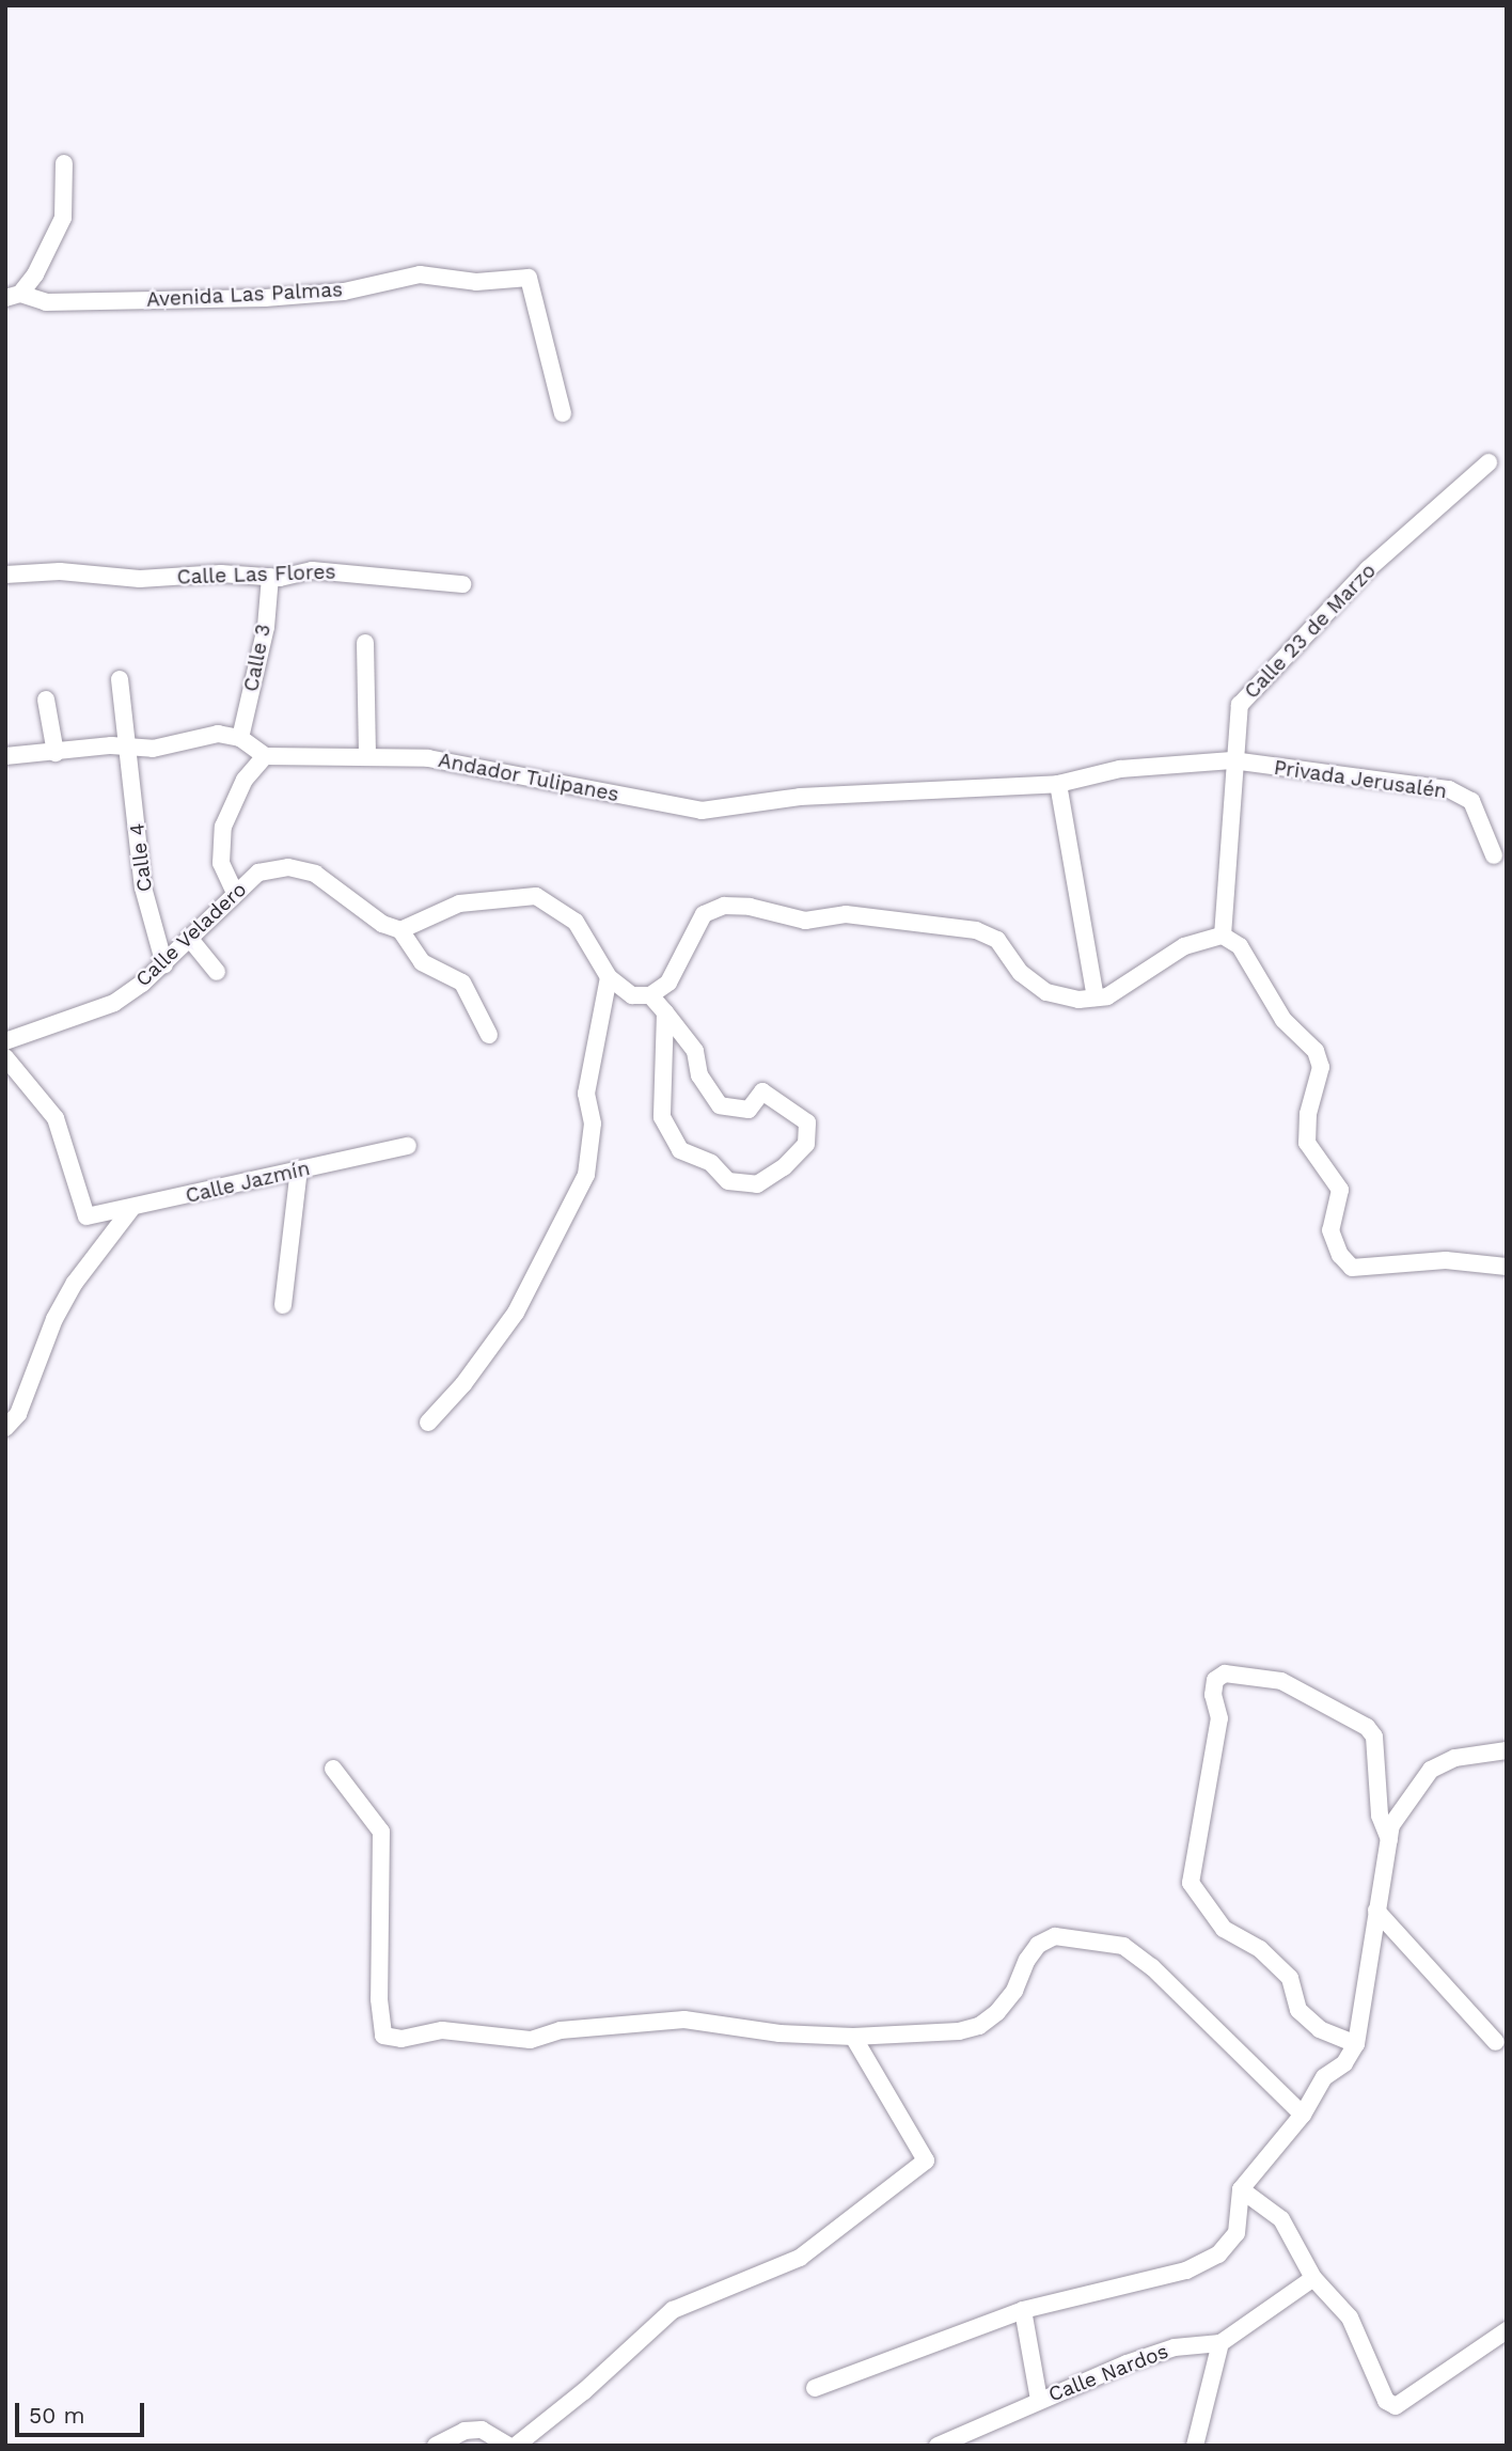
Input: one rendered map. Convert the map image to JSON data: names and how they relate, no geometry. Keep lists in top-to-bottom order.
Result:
{
  "streets": {
    "street": [
      "Avenida Las Palmas",
      "Calle Las Flores",
      "Calle 23 de Marzo",
      "Calle 3",
      "Andador Tulipanes",
      "Privada Jerusalén",
      "Calle 4",
      "Calle Veladero",
      "Calle Jazmín",
      "Calle Nardos"
    ]
  },
  "crossings": [
    ["Calle Las Flores", "Calle 3"],
    ["Calle 23 de Marzo", "Andador Tulipanes"],
    ["Calle 23 de Marzo", "Privada Jerusalén"],
    ["Andador Tulipanes", "Privada Jerusalén"],
    ["Calle 4", "Calle Veladero"]
  ],
  "scale_bar": "50 m"
}
